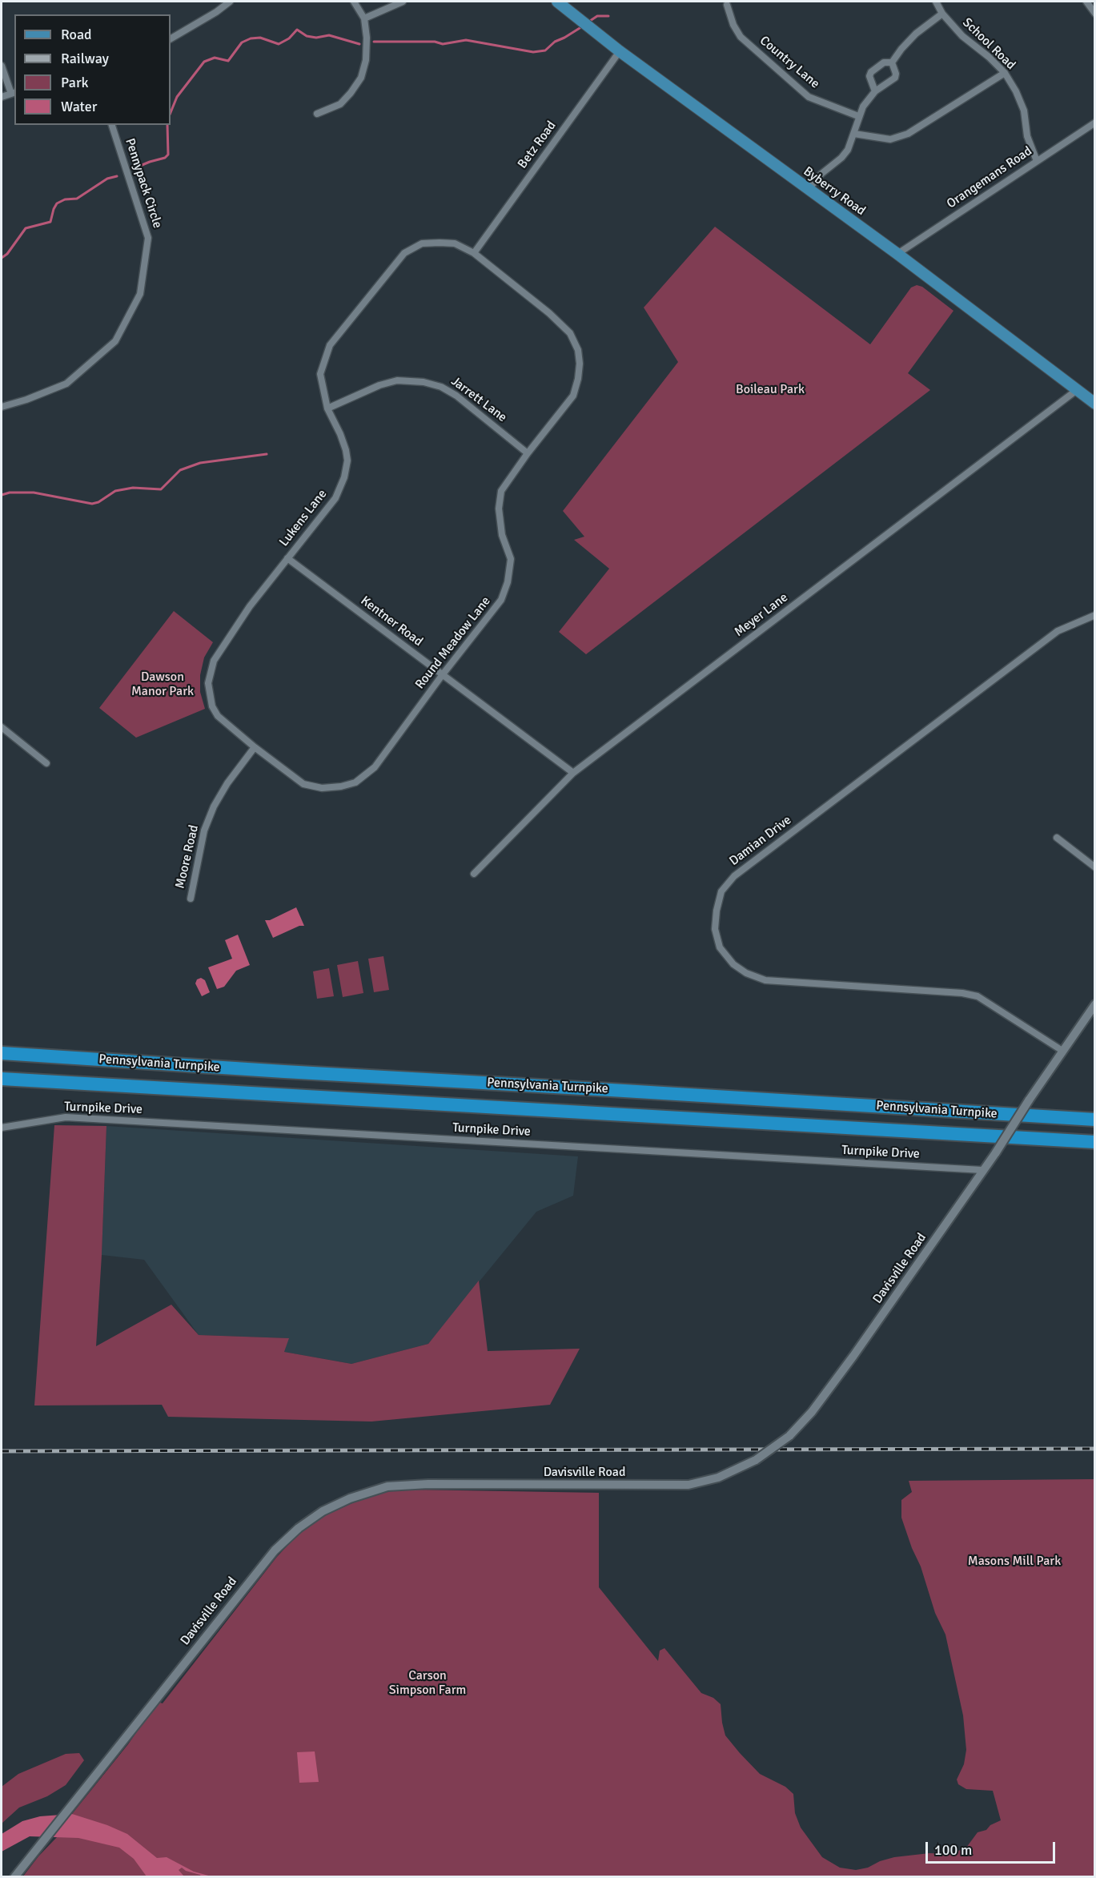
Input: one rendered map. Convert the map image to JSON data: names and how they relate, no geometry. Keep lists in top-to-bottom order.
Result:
{
  "streets": {
    "highway": ["Pennsylvania Turnpike"],
    "main road": ["Byberry Road"],
    "street": [
      "School Road",
      "Country Lane",
      "Betz Road",
      "Orangemans Road",
      "Pennypack Circle",
      "Jarrett Lane",
      "Lukens Lane",
      "Meyer Lane",
      "Kentner Road",
      "Round Meadow Lane",
      "Damian Drive",
      "Moore Road",
      "Turnpike Drive",
      "Davisville Road"
    ]
  },
  "crossings": [
    ["School Road", "Orangemans Road"],
    ["Betz Road", "Byberry Road"],
    ["Betz Road", "Lukens Lane"],
    ["Betz Road", "Round Meadow Lane"],
    ["Orangemans Road", "Byberry Road"],
    ["Byberry Road", "Meyer Lane"],
    ["Jarrett Lane", "Lukens Lane"],
    ["Jarrett Lane", "Round Meadow Lane"],
    ["Lukens Lane", "Kentner Road"],
    ["Lukens Lane", "Round Meadow Lane"],
    ["Lukens Lane", "Moore Road"],
    ["Meyer Lane", "Kentner Road"],
    ["Kentner Road", "Round Meadow Lane"],
    ["Round Meadow Lane", "Moore Road"],
    ["Damian Drive", "Davisville Road"],
    ["Turnpike Drive", "Davisville Road"]
  ],
  "parks": [
    "Boileau Park",
    "Dawson Manor Park",
    "Masons Mill Park",
    "Carson Simpson Farm"
  ],
  "legend": [
    "Road",
    "Railway",
    "Park",
    "Water"
  ],
  "scale_bar": "100 m"
}
